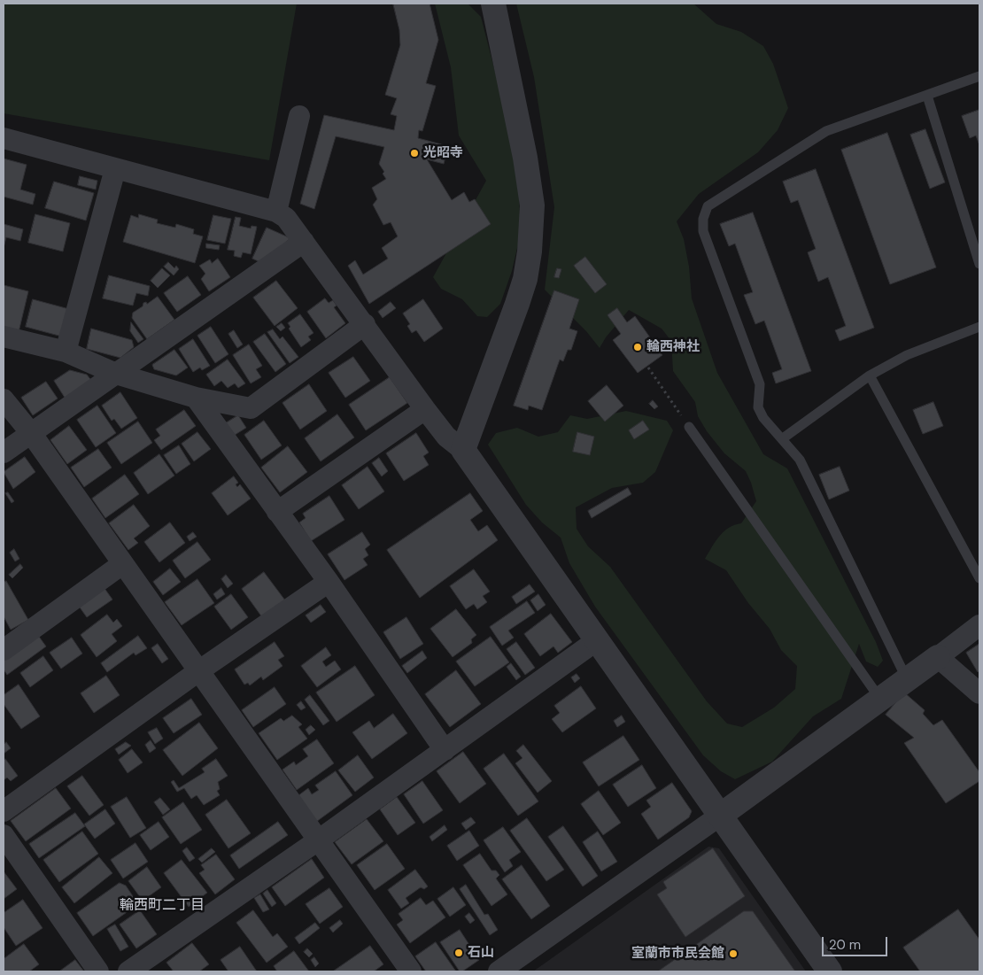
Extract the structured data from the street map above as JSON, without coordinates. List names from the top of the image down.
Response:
{
  "districts": ["輪西町二丁目"],
  "places": [
    "光昭寺",
    "輪西神社",
    "石山",
    "室蘭市市民会館"
  ],
  "scale_bar": "20 m"
}
